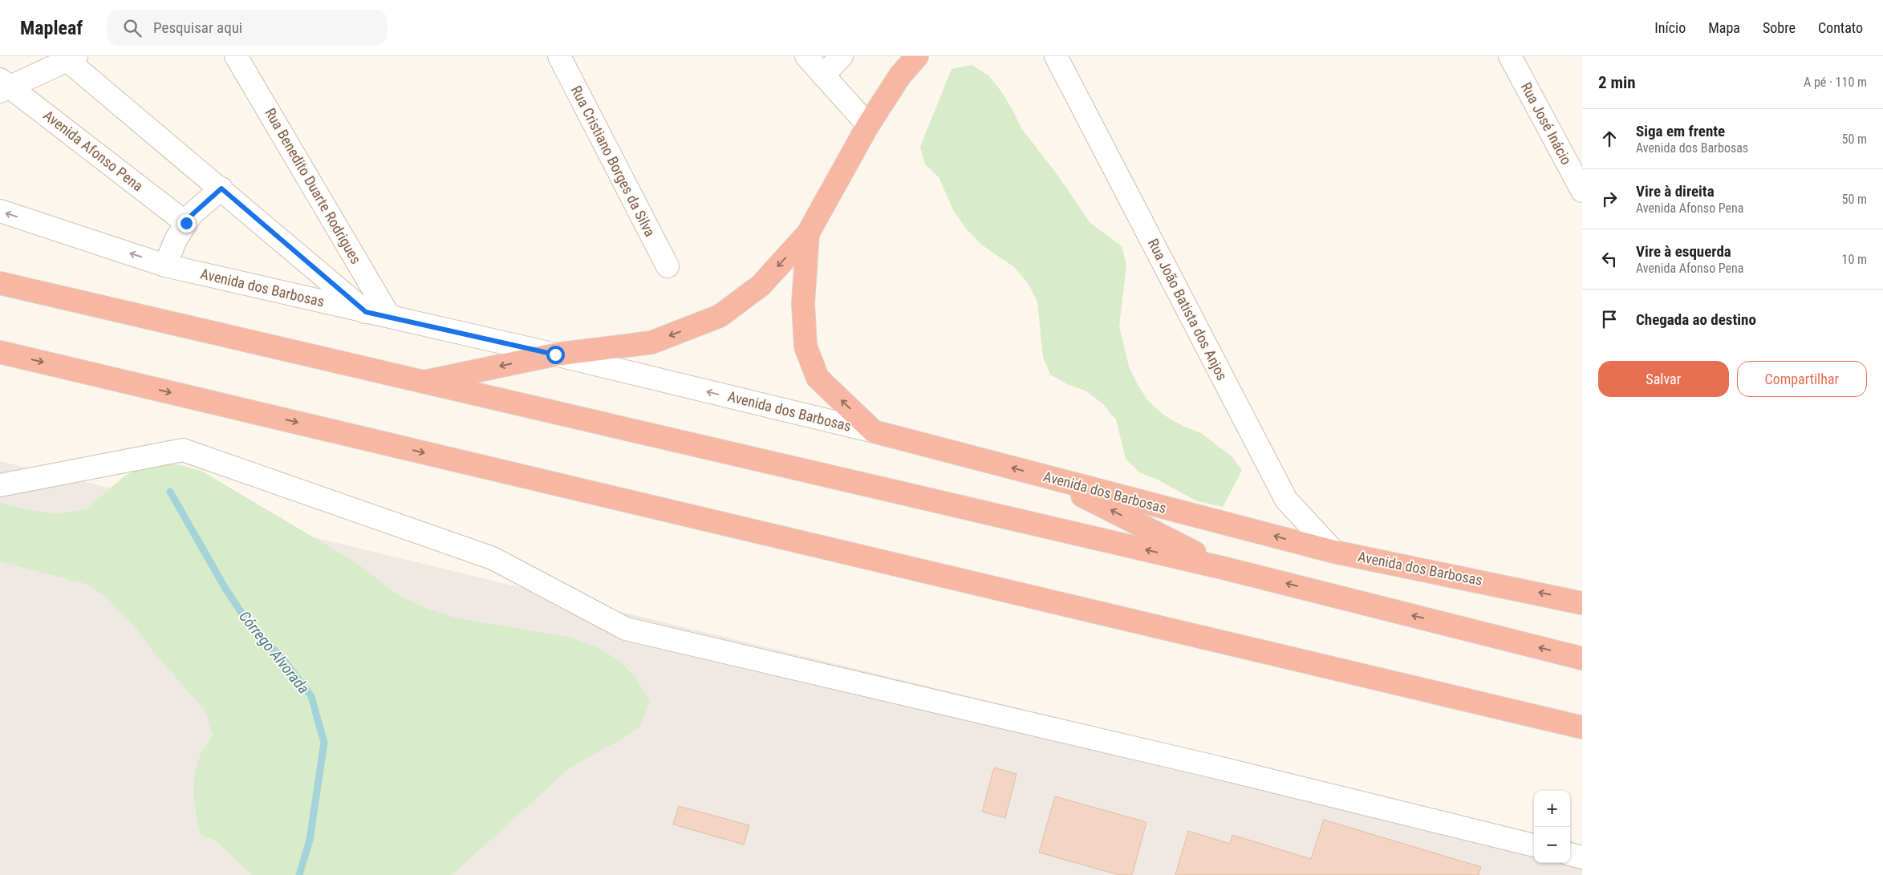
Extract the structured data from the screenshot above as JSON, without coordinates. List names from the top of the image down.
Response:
{
  "streets": {
    "highway": ["Avenida dos Barbosas"],
    "street": [
      "Rua José Inácio",
      "Avenida Afonso Pena",
      "Rua Cristiano Borges da Silva",
      "Rua Benedito Duarte Rodrigues",
      "Rua João Batista dos Anjos"
    ]
  },
  "crossings": [
    ["Rua Benedito Duarte Rodrigues", "Avenida dos Barbosas"],
    ["Avenida dos Barbosas", "Rua João Batista dos Anjos"]
  ],
  "one_way": ["Avenida dos Barbosas"],
  "water": ["Córrego Alvorada"],
  "page": {
    "header": "Mapleaf",
    "search": "Pesquisar aqui",
    "nav": [
      "Início",
      "Mapa",
      "Sobre",
      "Contato"
    ],
    "heading": ["2 min", "A pé · 110 m"],
    "list": [
      ["Siga em frente", "Avenida dos Barbosas", "50 m"],
      ["Vire à direita", "Avenida Afonso Pena", "50 m"],
      ["Vire à esquerda", "Avenida Afonso Pena", "10 m"],
      "Chegada ao destino"
    ],
    "buttons": ["Salvar", "Compartilhar"],
    "map_buttons": ["+", "−"]
  }
}
